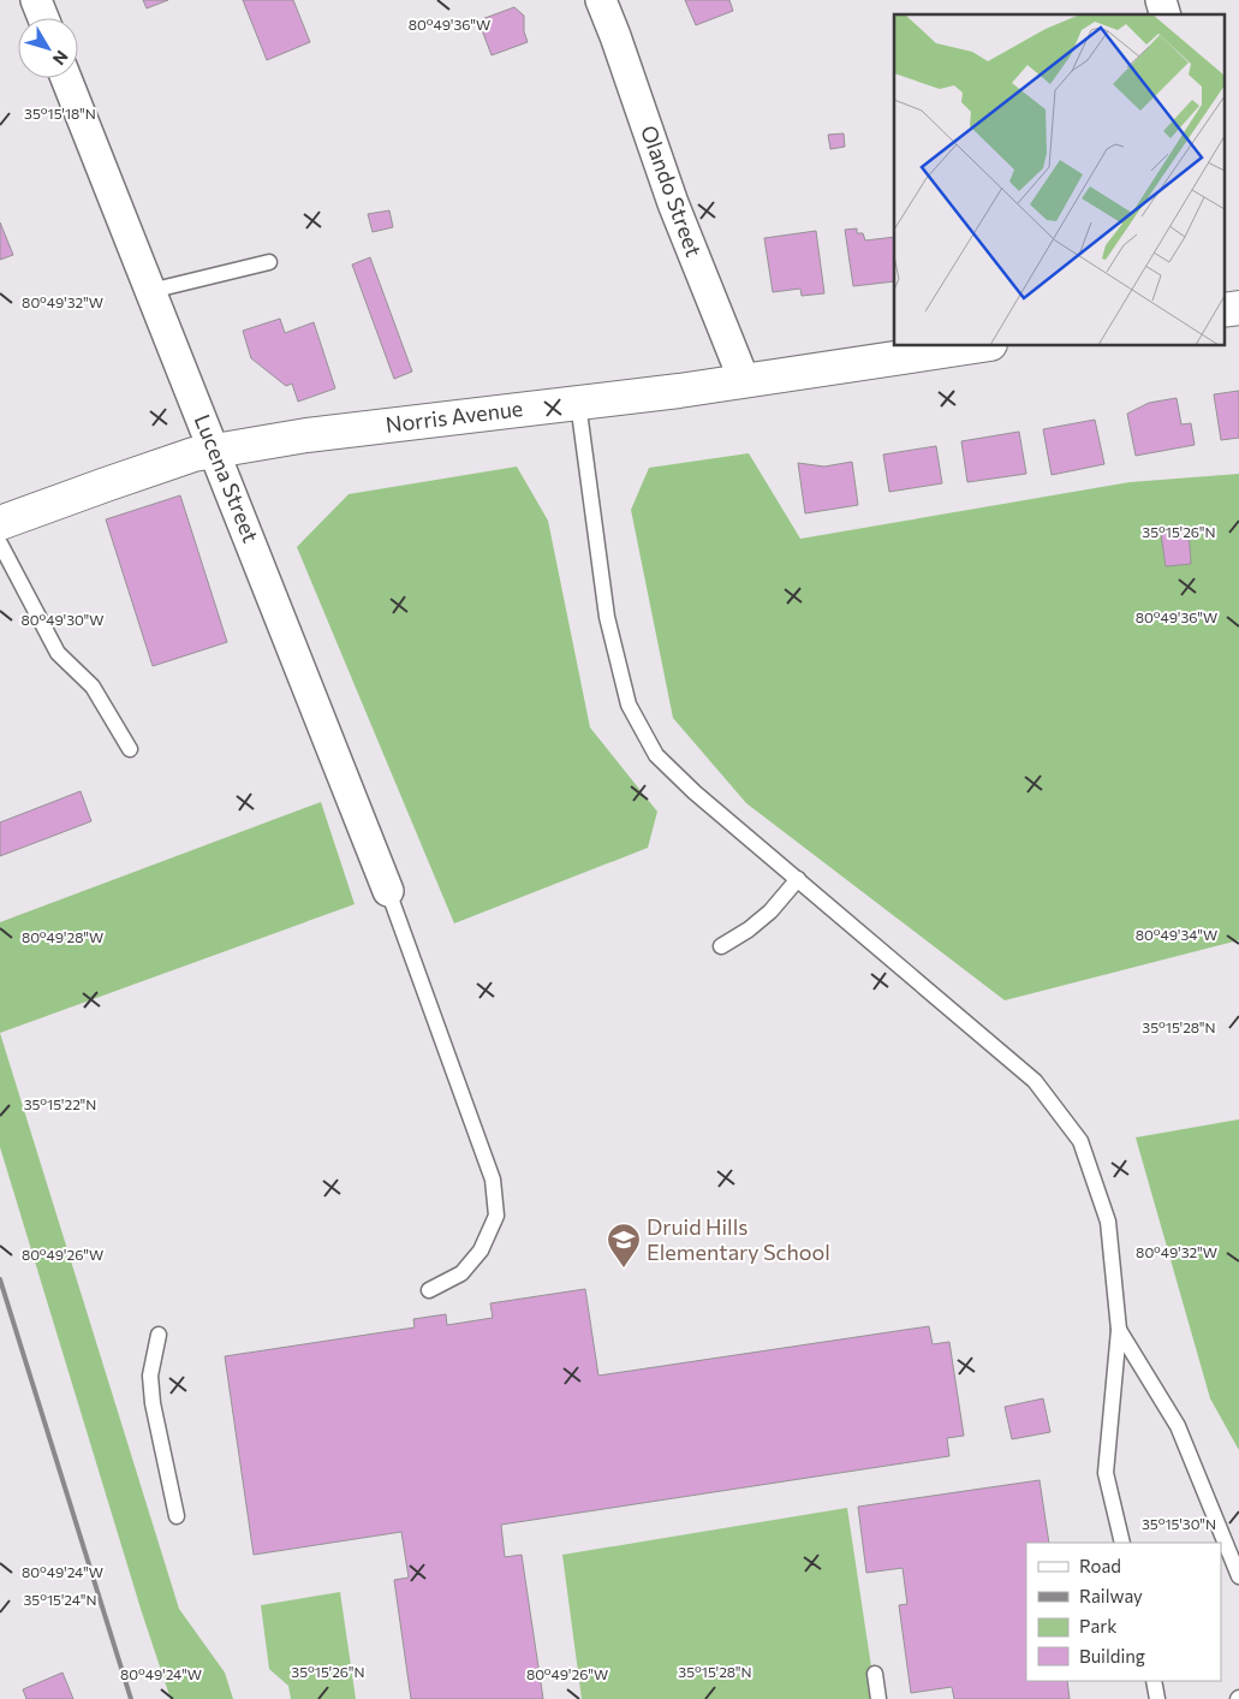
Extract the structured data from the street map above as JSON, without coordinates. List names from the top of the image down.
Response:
{
  "streets": {
    "street": ["Olando Street", "Norris Avenue", "Lucena Street"]
  },
  "crossings": [
    ["Olando Street", "Norris Avenue"],
    ["Norris Avenue", "Lucena Street"]
  ],
  "places": {
    "school or university": ["Druid Hills Elementary School"]
  },
  "legend": [
    "Road",
    "Railway",
    "Park",
    "Building"
  ],
  "north": "bottom right",
  "coordinates": [
    "80°49'36\"W",
    "35°15'18\"N",
    "80°49'32\"W",
    "35°15'26\"N",
    "80°49'30\"W",
    "80°49'34\"W",
    "80°49'28\"W",
    "35°15'28\"N",
    "35°15'22\"N",
    "80°49'26\"W",
    "35°15'30\"N",
    "80°49'24\"W",
    "35°15'24\"N"
  ]
}
